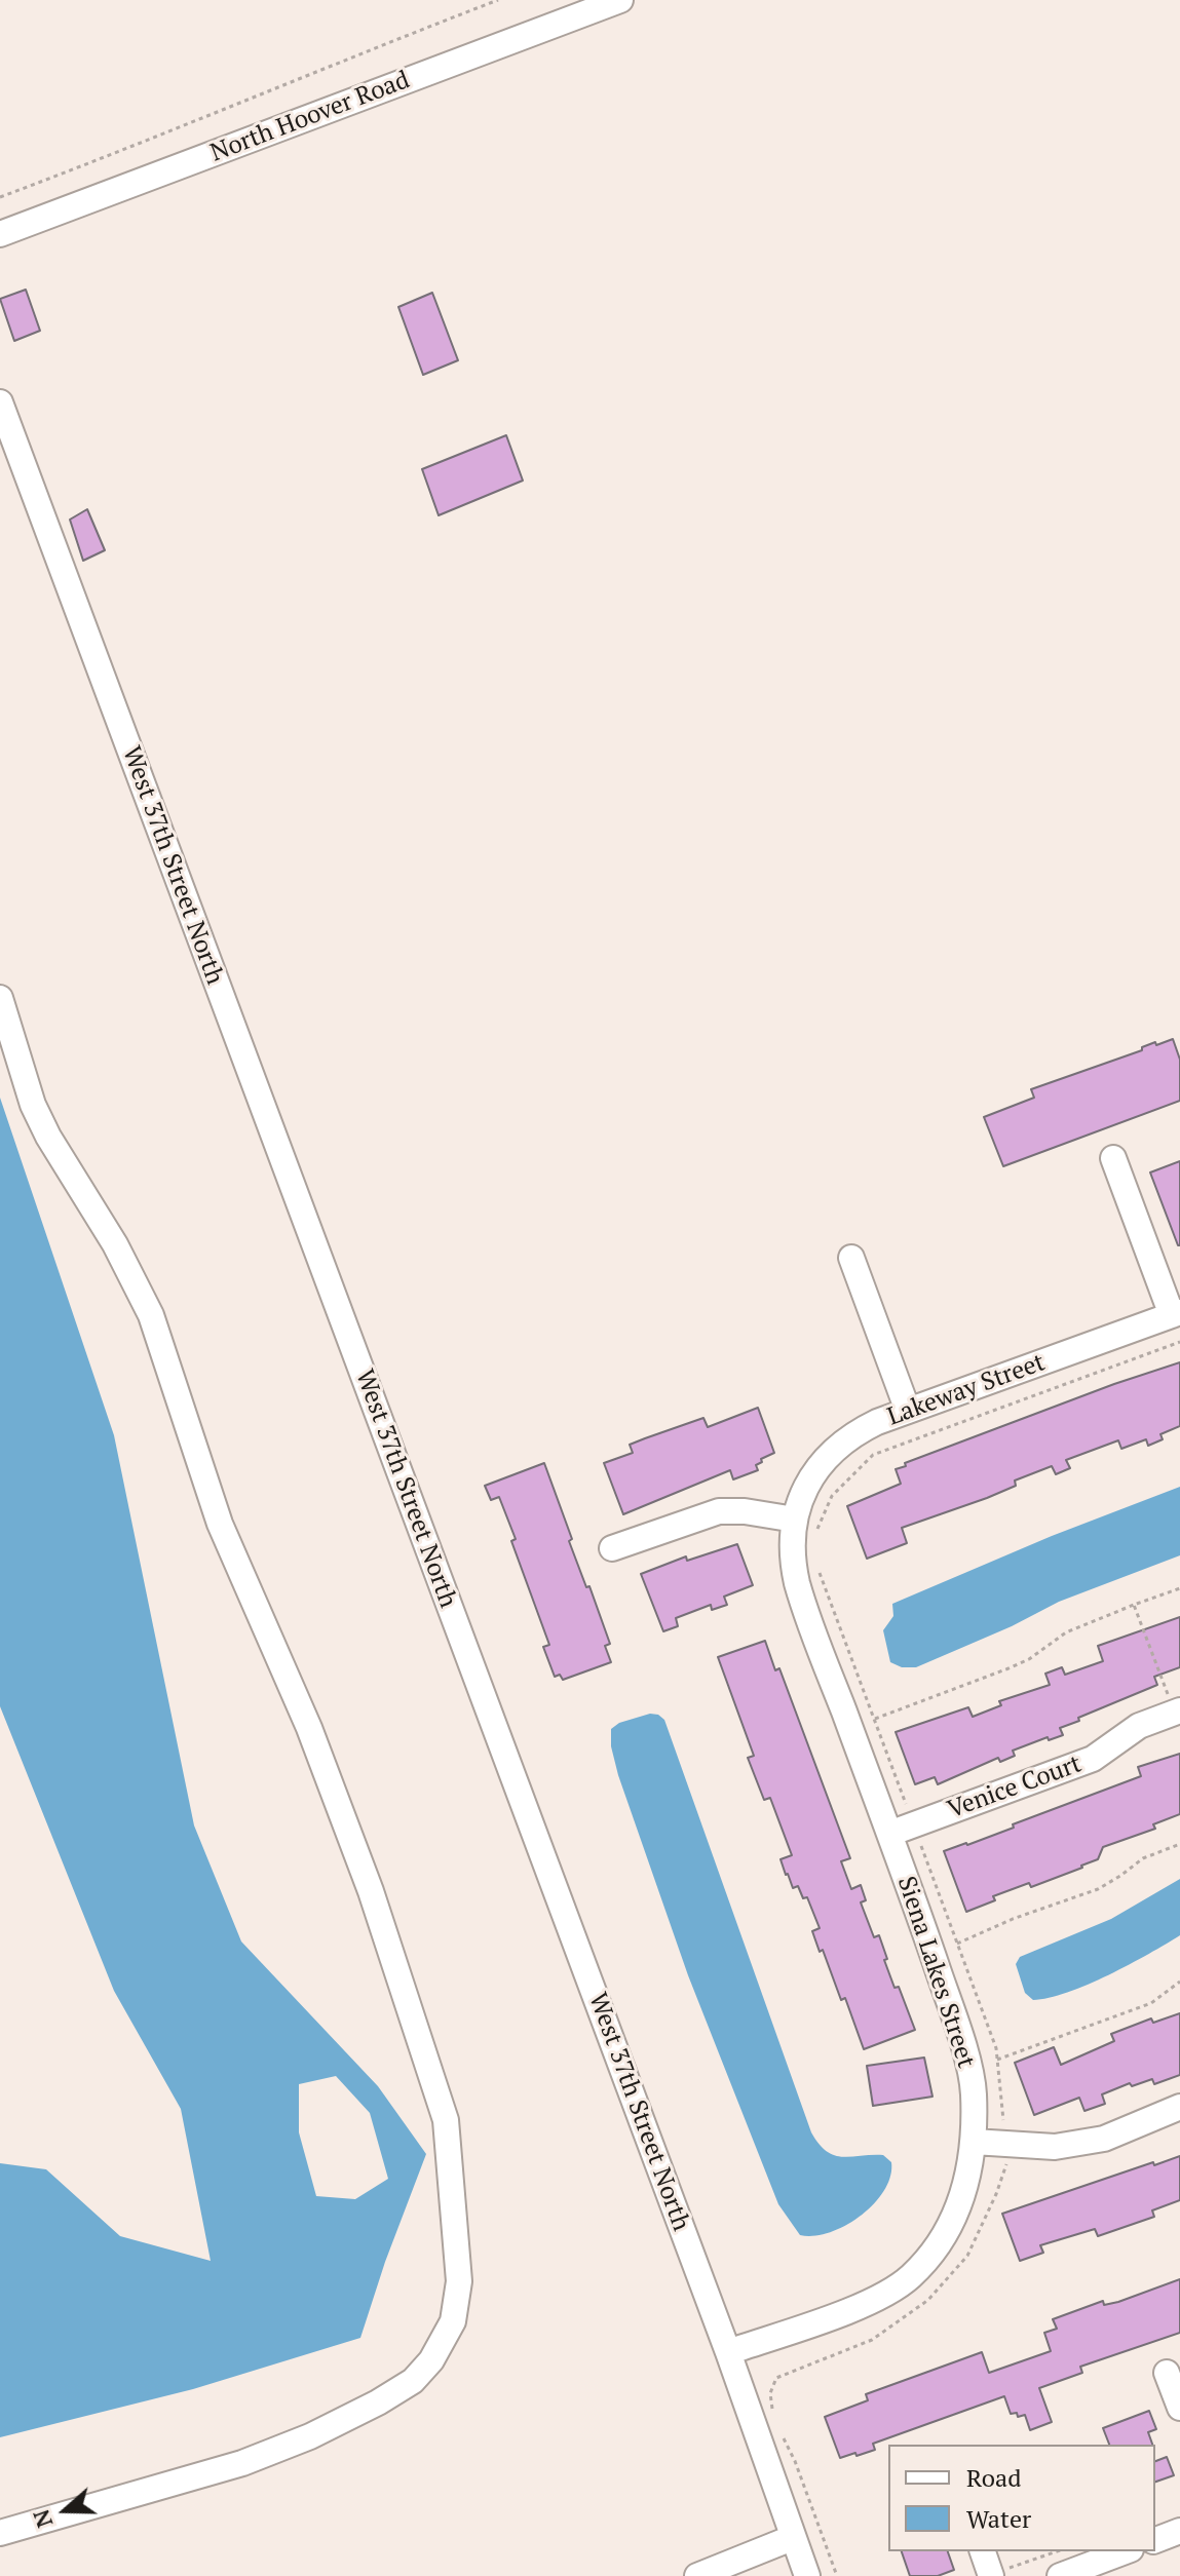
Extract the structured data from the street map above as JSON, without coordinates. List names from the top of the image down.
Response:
{
  "streets": {
    "street": [
      "North Hoover Road",
      "West 37th Street North",
      "Lakeway Street",
      "Venice Court",
      "Siena Lakes Street"
    ]
  },
  "crossings": [
    ["West 37th Street North", "Siena Lakes Street"],
    ["Lakeway Street", "Siena Lakes Street"],
    ["Venice Court", "Siena Lakes Street"]
  ],
  "legend": ["Road", "Water"],
  "north": "left"
}
